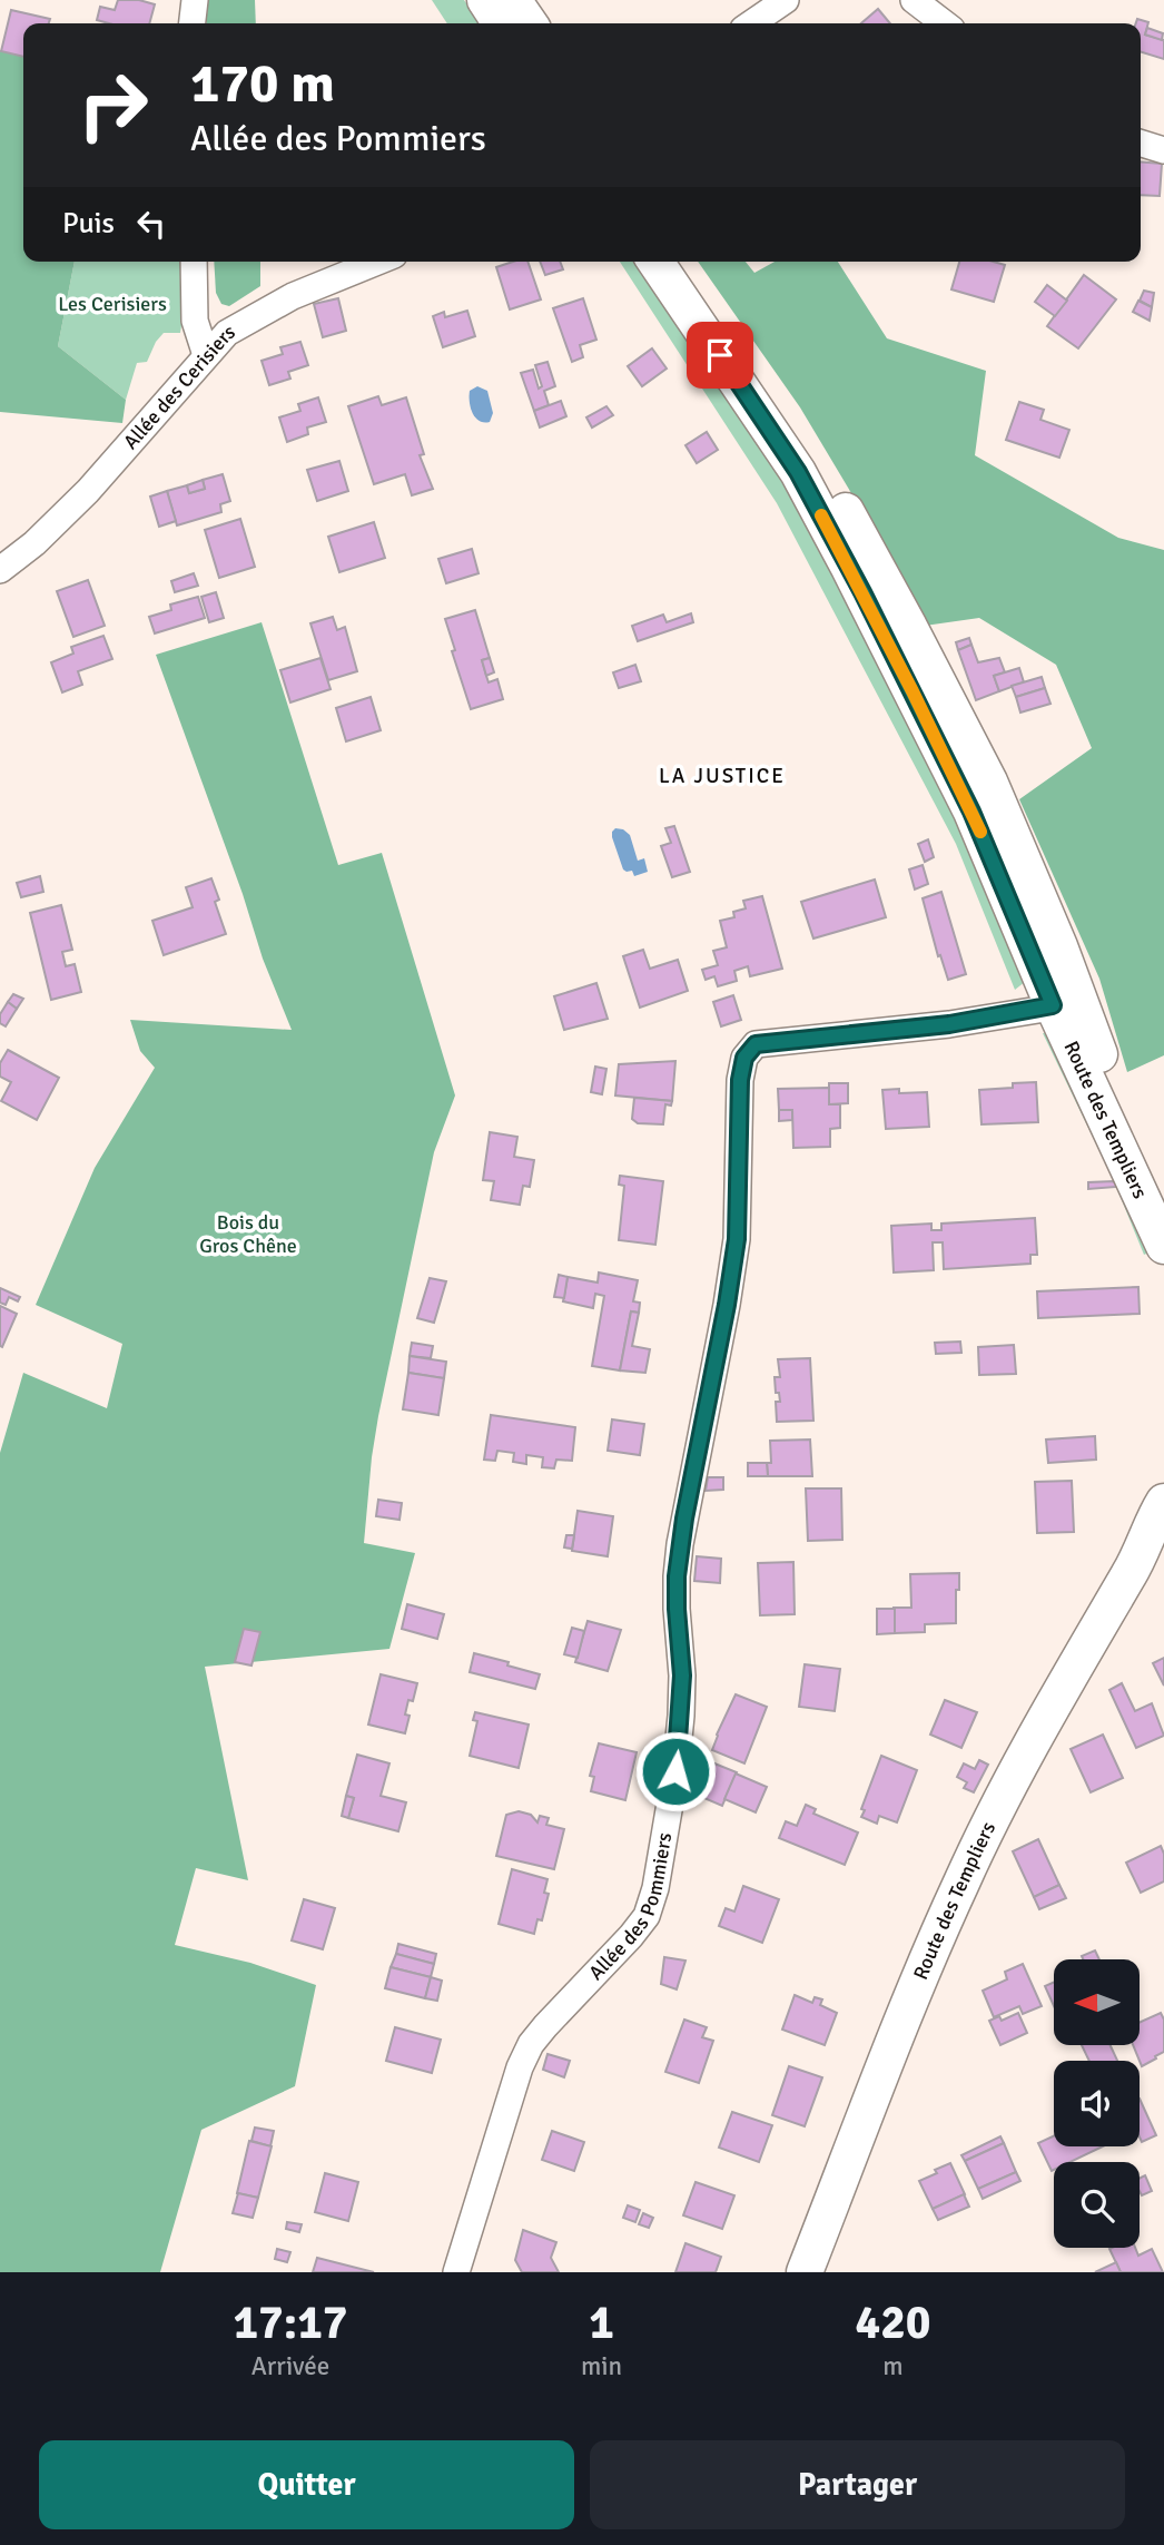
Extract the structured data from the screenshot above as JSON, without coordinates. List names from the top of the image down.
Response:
{
  "streets": {
    "main road": ["Route des Templiers"],
    "street": ["Allée des Cerisiers", "Allée des Pommiers"]
  },
  "crossings": [
    ["Route des Templiers", "Allée des Pommiers"]
  ],
  "districts": ["LA JUSTICE"],
  "parks": ["Les Cerisiers", "Bois du Gros Chêne"],
  "north": "left",
  "page": {
    "turn": ["170 m", "Allée des Pommiers"],
    "then": "Puis",
    "eta": [
      "17:17",
      "Arrivée",
      "1",
      "min",
      "420",
      "m"
    ],
    "buttons": ["Quitter", "Partager"]
  }
}
